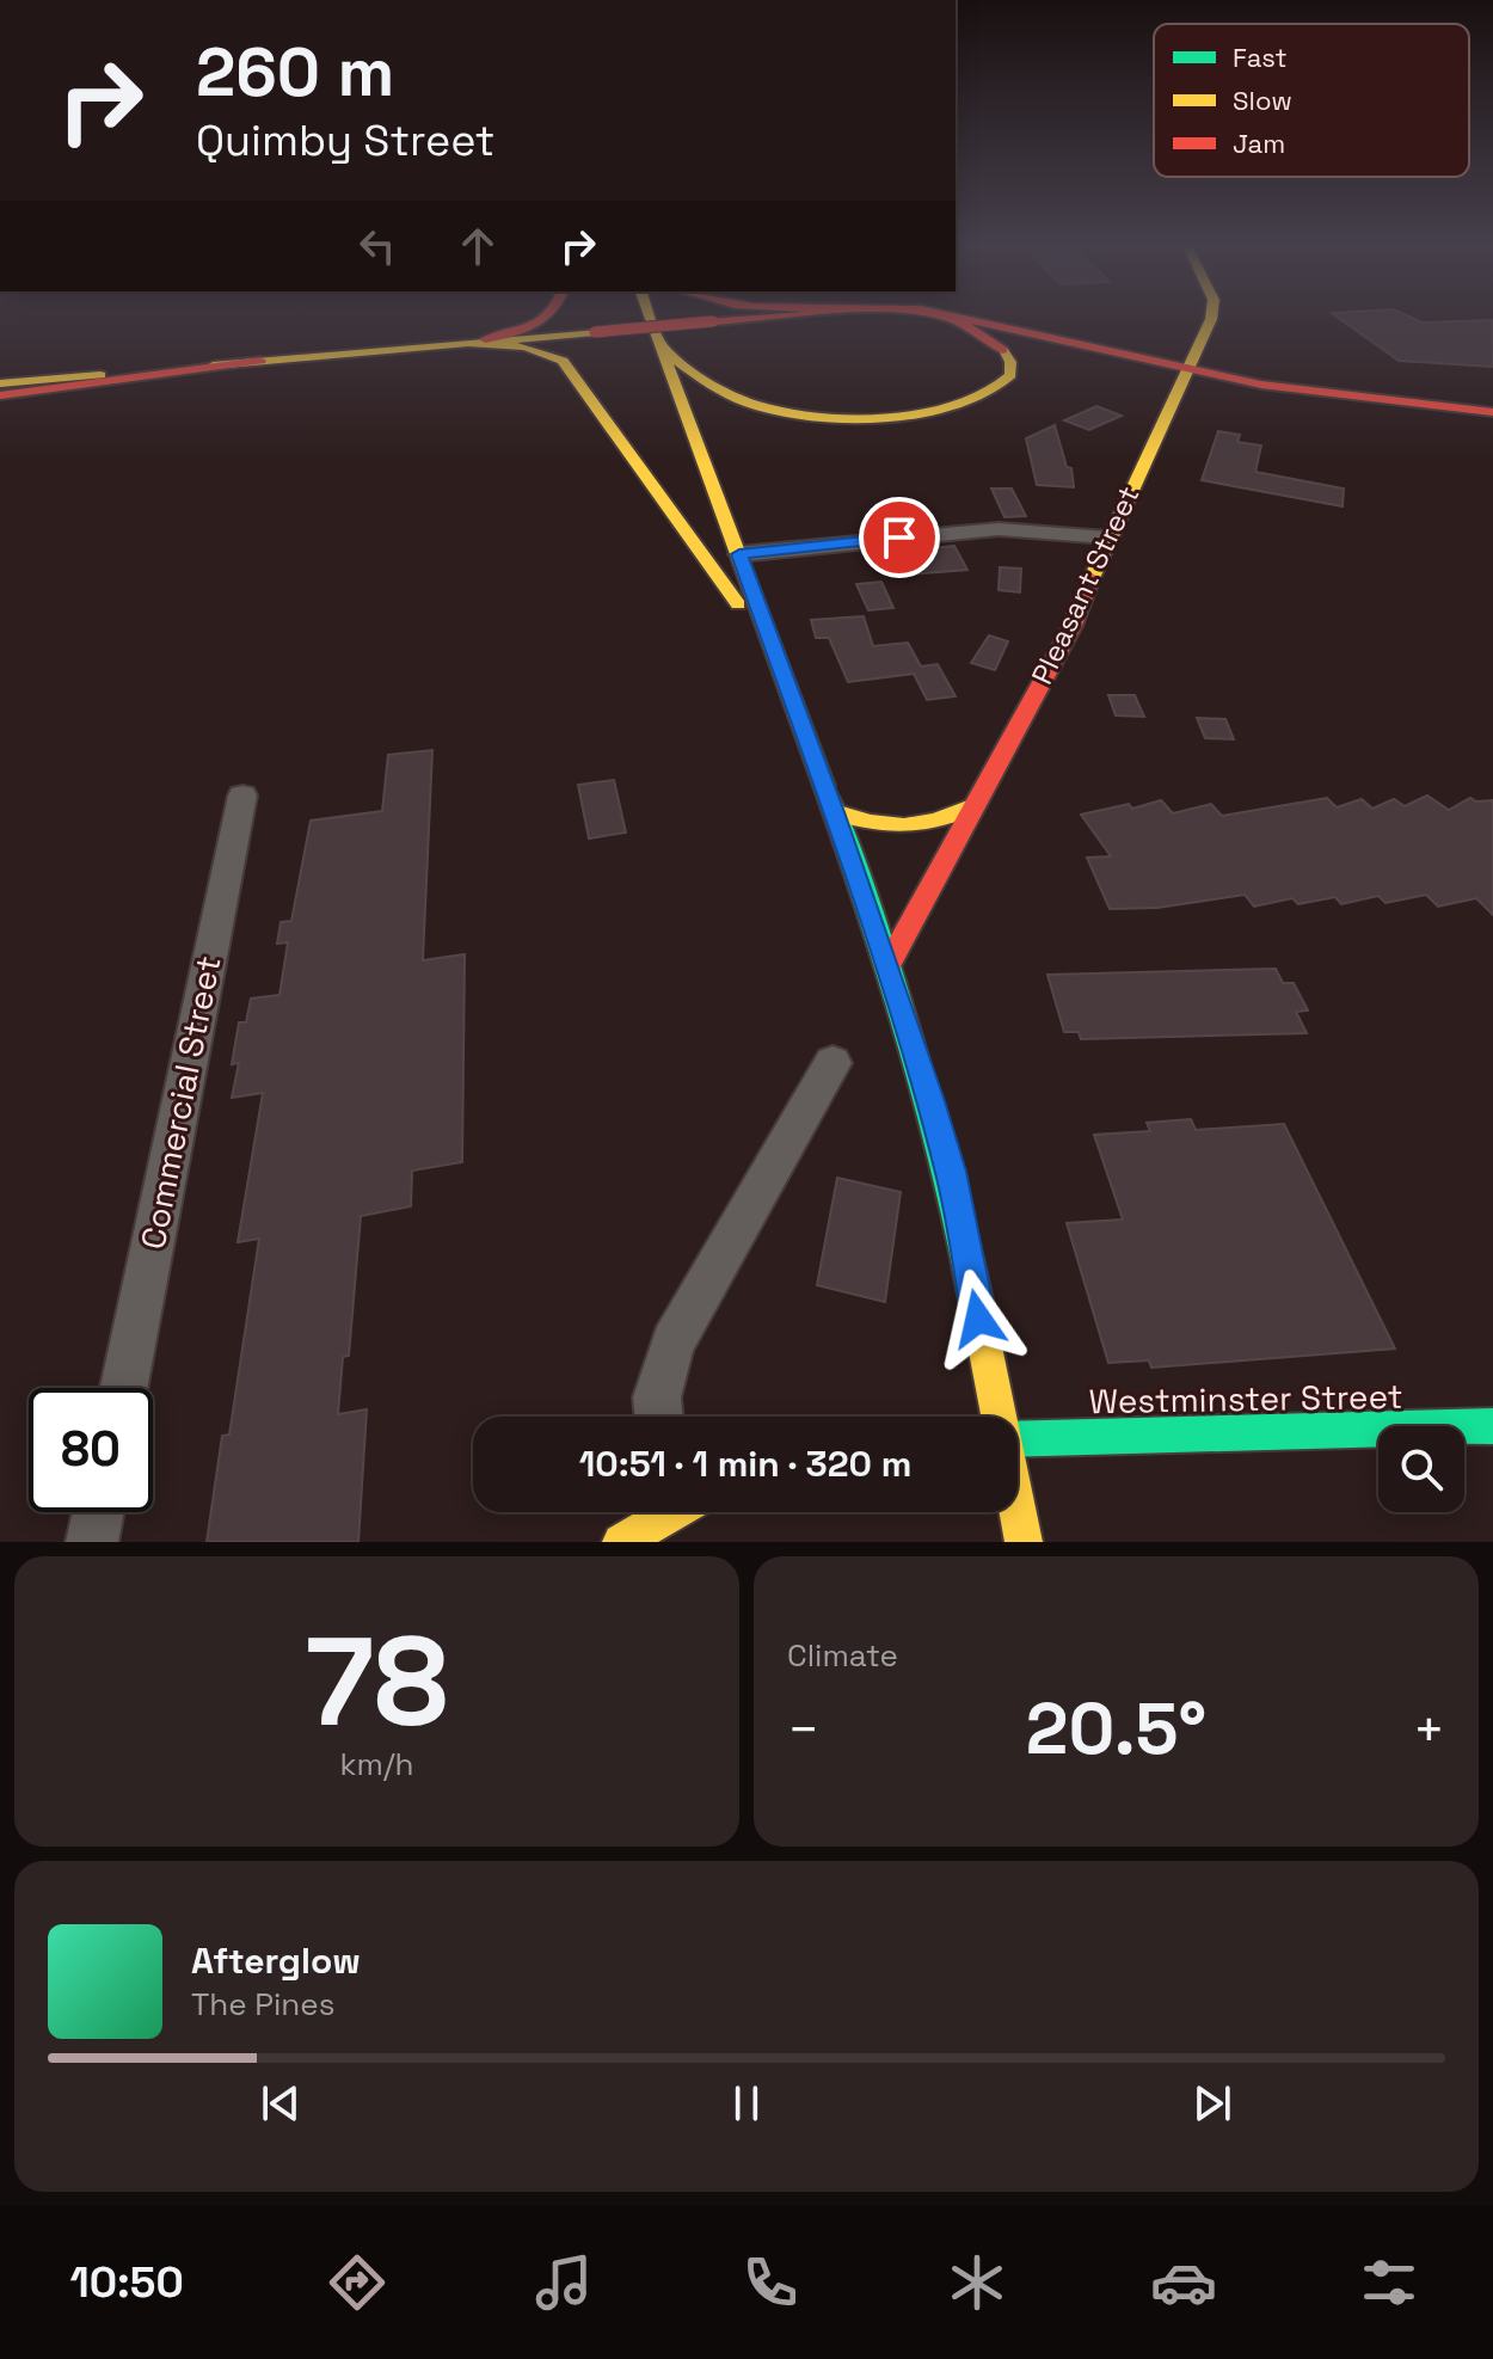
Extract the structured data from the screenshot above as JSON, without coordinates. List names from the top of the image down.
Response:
{
  "streets": {
    "main road": ["Pleasant Street", "Westminster Street"],
    "street": ["Commercial Street"]
  },
  "legend": ["Fast", "Slow", "Jam"],
  "page": {
    "turn": ["260 m", "Quimby Street"],
    "limit": "80",
    "trip": "10:51 · 1 min · 320 m",
    "tile": [
      ["78", "km/h"],
      "Climate"
    ],
    "heat": ["−", "20.5°", "+"],
    "song": ["Afterglow", "The Pines"],
    "tabs": "10:50"
  }
}
